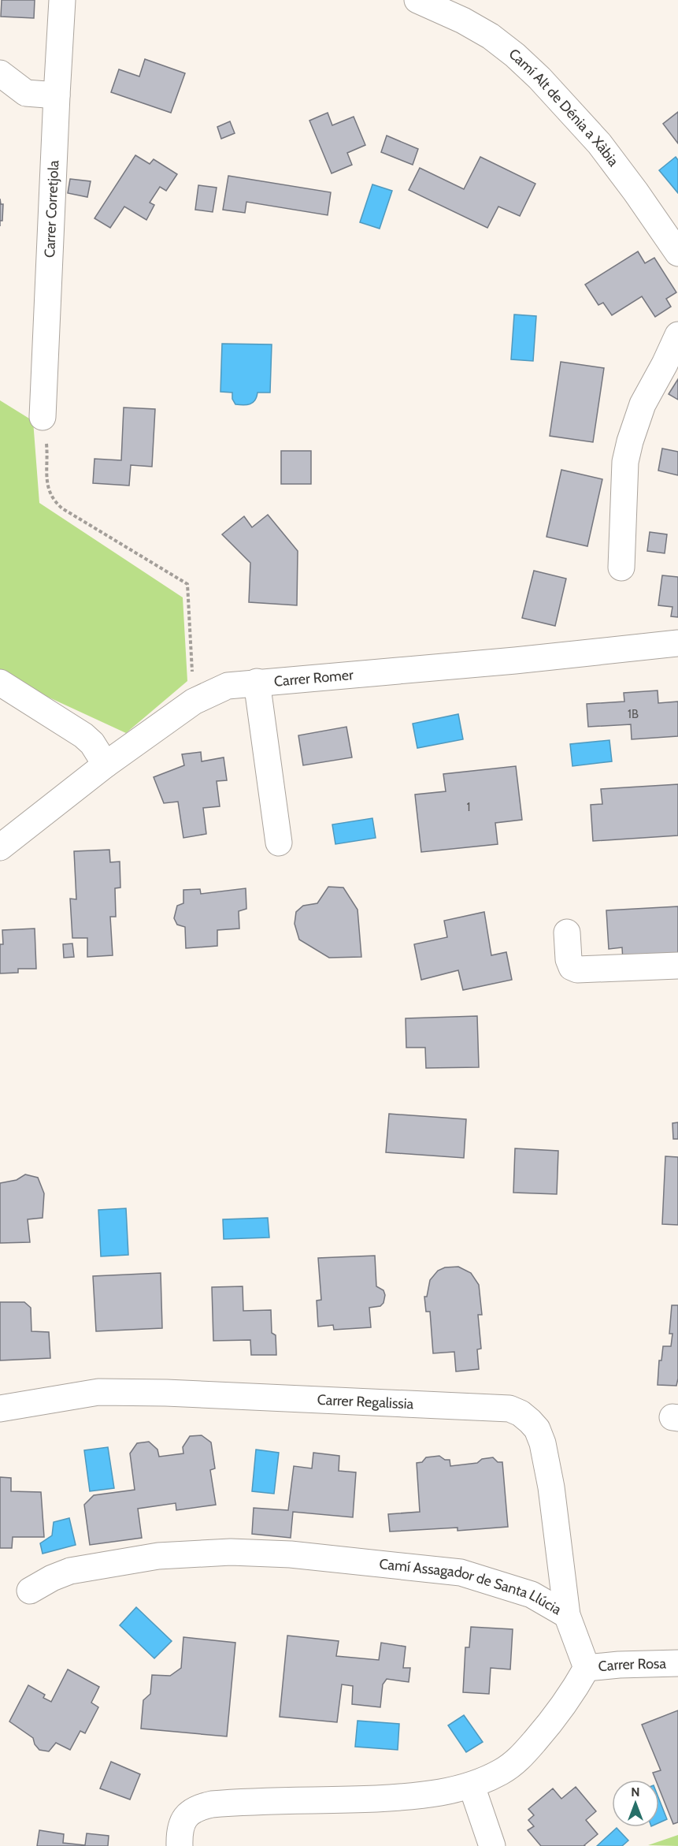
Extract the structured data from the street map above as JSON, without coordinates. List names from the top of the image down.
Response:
{
  "streets": {
    "street": [
      "Camí Alt de Dénia a Xàbia",
      "Carrer Corretjola",
      "Carrer Romer",
      "Carrer Regalissia",
      "Camí Assagador de Santa Llúcia",
      "Carrer Rosa"
    ]
  },
  "crossings": [
    ["Carrer Regalissia", "Camí Assagador de Santa Llúcia"],
    ["Camí Assagador de Santa Llúcia", "Carrer Rosa"]
  ],
  "house_numbers": ["1B", "1"],
  "north": "top"
}
